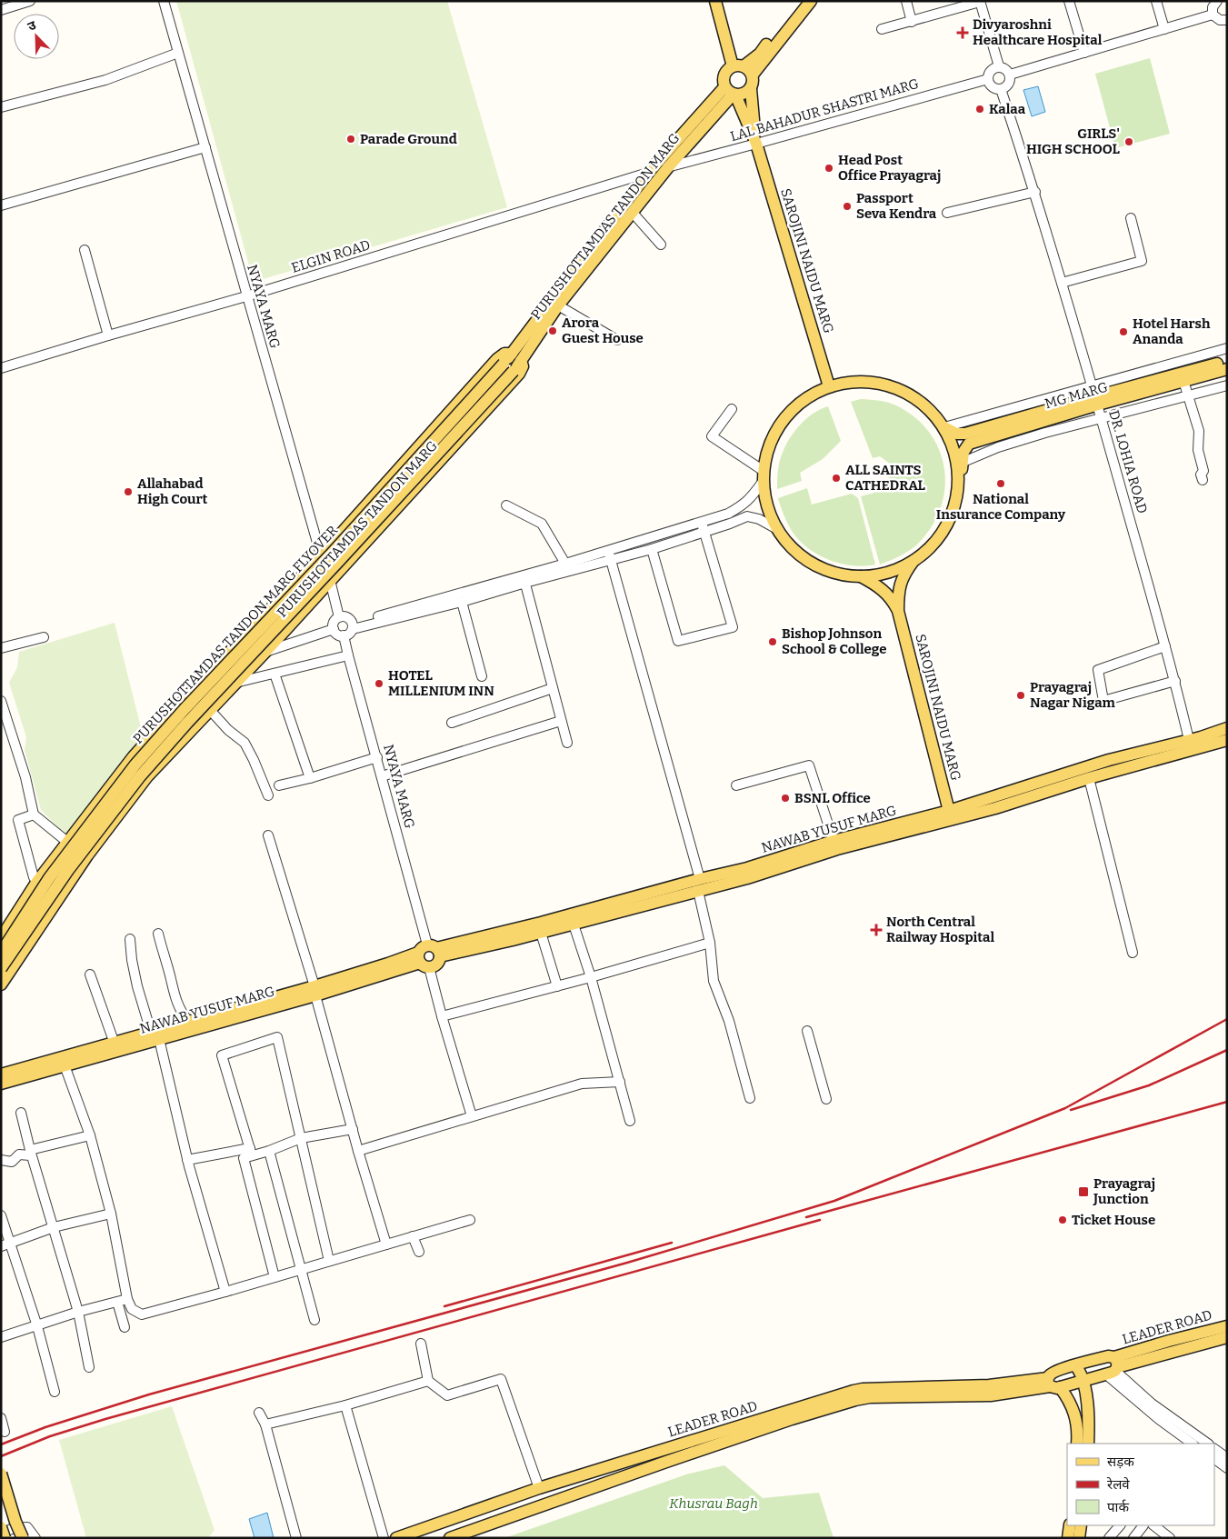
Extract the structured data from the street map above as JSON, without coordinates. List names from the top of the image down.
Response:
{
  "streets": {
    "main road": [
      "PURUSHOTTAMDAS TANDON MARG",
      "SAROJINI NAIDU MARG",
      "MG MARG",
      "PURUSHOTTAMDAS TANDON MARG FLYOVER",
      "NAWAB YUSUF MARG",
      "LEADER ROAD"
    ],
    "street": [
      "LAL BAHADUR SHASTRI MARG",
      "ELGIN ROAD",
      "NYAYA MARG",
      "DR. LOHIA ROAD"
    ]
  },
  "crossings": [
    ["LAL BAHADUR SHASTRI MARG", "PURUSHOTTAMDAS TANDON MARG"],
    ["LAL BAHADUR SHASTRI MARG", "ELGIN ROAD"],
    ["LAL BAHADUR SHASTRI MARG", "SAROJINI NAIDU MARG"],
    ["LAL BAHADUR SHASTRI MARG", "DR. LOHIA ROAD"],
    ["PURUSHOTTAMDAS TANDON MARG", "ELGIN ROAD"],
    ["PURUSHOTTAMDAS TANDON MARG", "SAROJINI NAIDU MARG"],
    ["PURUSHOTTAMDAS TANDON MARG", "NYAYA MARG"],
    ["PURUSHOTTAMDAS TANDON MARG", "PURUSHOTTAMDAS TANDON MARG FLYOVER"],
    ["ELGIN ROAD", "NYAYA MARG"],
    ["SAROJINI NAIDU MARG", "NAWAB YUSUF MARG"],
    ["NYAYA MARG", "NAWAB YUSUF MARG"],
    ["MG MARG", "DR. LOHIA ROAD"],
    ["DR. LOHIA ROAD", "NAWAB YUSUF MARG"]
  ],
  "parks": ["Khusrau Bagh"],
  "places": {
    "health": ["Divyaroshni Healthcare Hospital", "North Central Railway Hospital"],
    "other": [
      "Kalaa",
      "Parade Ground",
      "GIRLS' HIGH SCHOOL",
      "Head Post Office Prayagraj",
      "Passport Seva Kendra",
      "Arora Guest House",
      "Hotel Harsh Ananda",
      "ALL SAINTS CATHEDRAL",
      "National Insurance Company",
      "Allahabad High Court",
      "Bishop Johnson School & College",
      "HOTEL MILLENIUM INN",
      "Prayagraj Nagar Nigam",
      "BSNL Office",
      "Ticket House"
    ],
    "transit": ["Prayagraj Junction"]
  },
  "legend": ["सड़क", "रेलवे", "पार्क"],
  "north": "top left"
}
